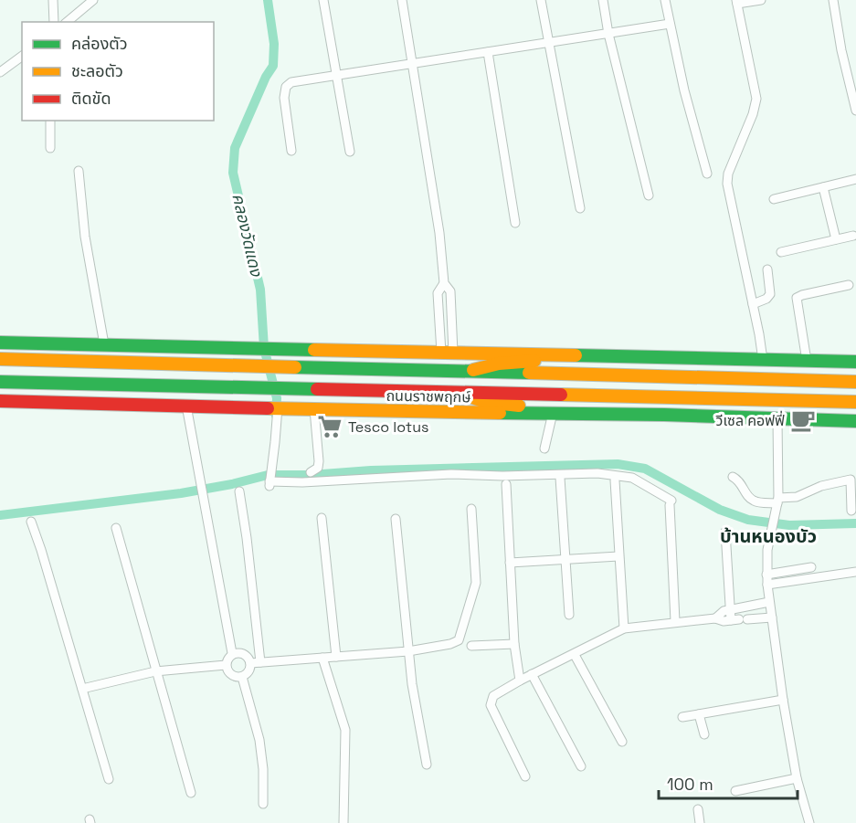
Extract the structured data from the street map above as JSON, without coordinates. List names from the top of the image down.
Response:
{
  "streets": {
    "main road": ["ถนนราชพฤกษ์"]
  },
  "districts": ["บ้านหนองบัว"],
  "water": ["คลองวัดแดง"],
  "places": {
    "cafe": ["วีเซล คอฟฟี่"],
    "supermarket": ["Tesco lotus"]
  },
  "legend": ["คล่องตัว", "ชะลอตัว", "ติดขัด"],
  "scale_bar": "100 m"
}
